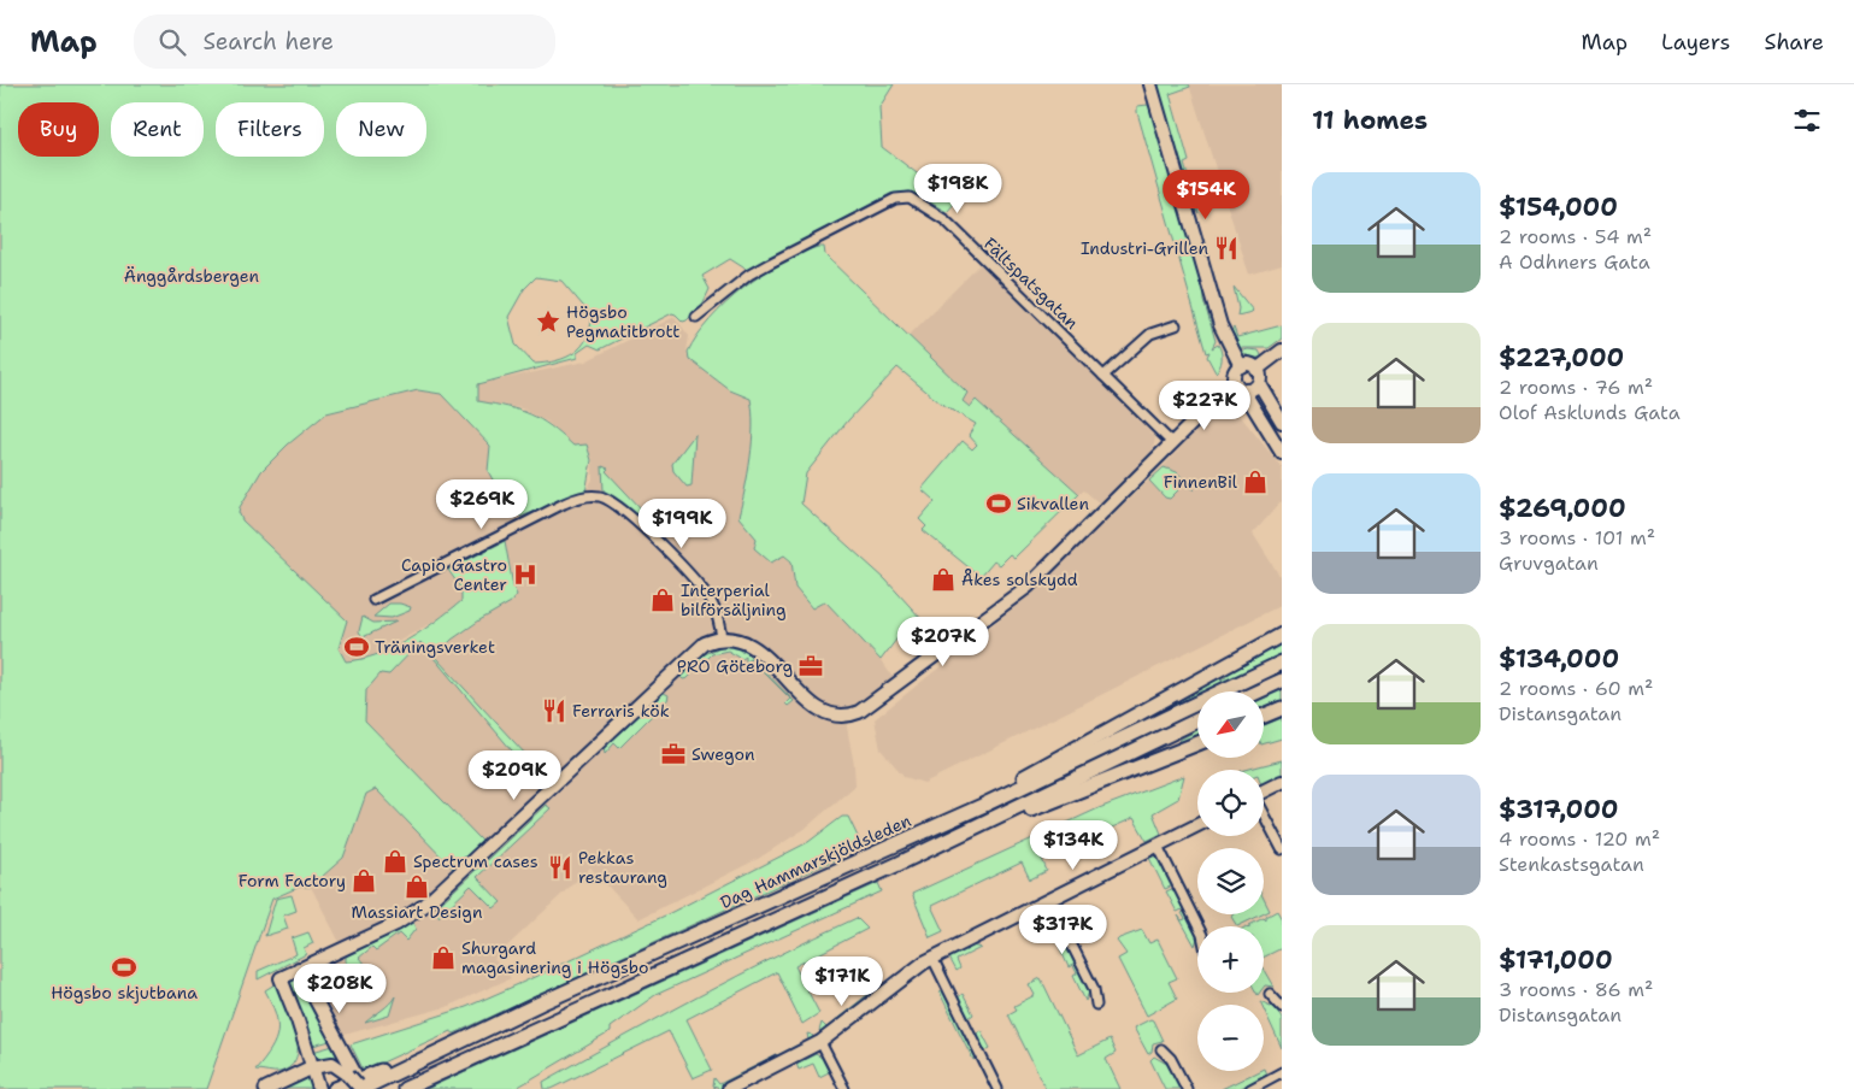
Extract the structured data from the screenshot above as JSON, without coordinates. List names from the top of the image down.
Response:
{
  "streets": {
    "main road": ["Dag Hammarskjöldsleden"],
    "street": ["Fältspatsgatan"]
  },
  "parks": ["Änggårdsbergen"],
  "places": {
    "restaurant": ["Industri-Grillen", "Ferraris kök", "Pekkas restaurang"],
    "place": ["Högsbo Pegmatitbrott"],
    "shop": [
      "FinnenBil",
      "Åkes solskydd",
      "Interperial bilförsäljning",
      "Spectrum cases",
      "Form Factory",
      "Massiart Design",
      "Shurgard magasinering i Högsbo"
    ],
    "sports": ["Sikvallen", "Träningsverket", "Högsbo skjutbana"],
    "hospital": ["Capio Gastro Center"],
    "office": ["PRO Göteborg", "Swegon"]
  },
  "north": "bottom left",
  "page": {
    "header": "Map",
    "search": "Search here",
    "nav": ["Map", "Layers", "Share"],
    "heading": "11 homes",
    "chip": [
      "Buy",
      "Rent",
      "Filters",
      "New"
    ],
    "list": [
      {
        "name": "$154,000",
        "note": "2 rooms · 54 m² · A Odhners Gata"
      },
      {
        "name": "$227,000",
        "note": "2 rooms · 76 m² · Olof Asklunds Gata"
      },
      {
        "name": "$269,000",
        "note": "3 rooms · 101 m² · Gruvgatan"
      },
      {
        "name": "$134,000",
        "note": "2 rooms · 60 m² · Distansgatan"
      },
      {
        "name": "$317,000",
        "note": "4 rooms · 120 m² · Stenkastsgatan"
      },
      {
        "name": "$171,000",
        "note": "3 rooms · 86 m² · Distansgatan"
      }
    ],
    "price": [
      "$198K",
      "$154K",
      "$227K",
      "$269K",
      "$199K",
      "$207K",
      "$209K",
      "$134K",
      "$317K",
      "$171K",
      "$208K"
    ],
    "map_buttons": ["+", "−"]
  }
}
